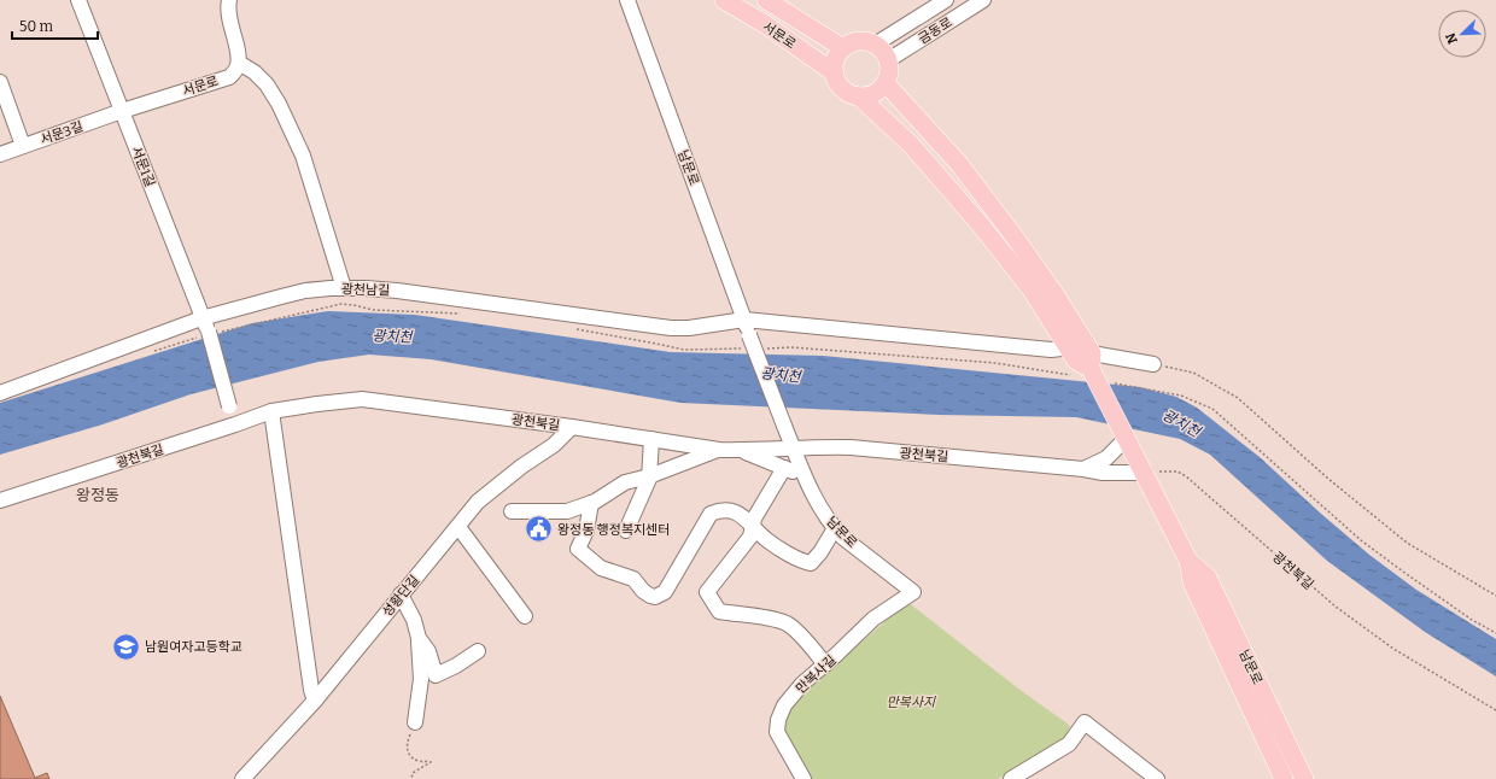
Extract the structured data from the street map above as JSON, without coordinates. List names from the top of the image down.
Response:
{
  "streets": {
    "main road": ["서문로", "남문로"],
    "street": [
      "금동로",
      "서문3길",
      "서문1길",
      "광천남길",
      "광천북길",
      "성황단길",
      "만복사길"
    ]
  },
  "crossings": [
    ["금동로", "서문로"],
    ["금동로", "남문로"],
    ["서문로", "서문3길"],
    ["서문로", "서문1길"],
    ["서문로", "남문로"],
    ["서문3길", "서문1길"],
    ["서문1길", "광천남길"],
    ["서문1길", "광천북길"],
    ["남문로", "광천남길"],
    ["남문로", "광천북길"],
    ["남문로", "만복사길"],
    ["광천북길", "성황단길"]
  ],
  "districts": ["왕정동"],
  "water": ["광치천"],
  "parks": ["만복사지"],
  "places": {
    "public building": ["왕정동 행정복지센터"],
    "school or university": ["남원여자고등학교"]
  },
  "scale_bar": "50 m",
  "north": "bottom left"
}
